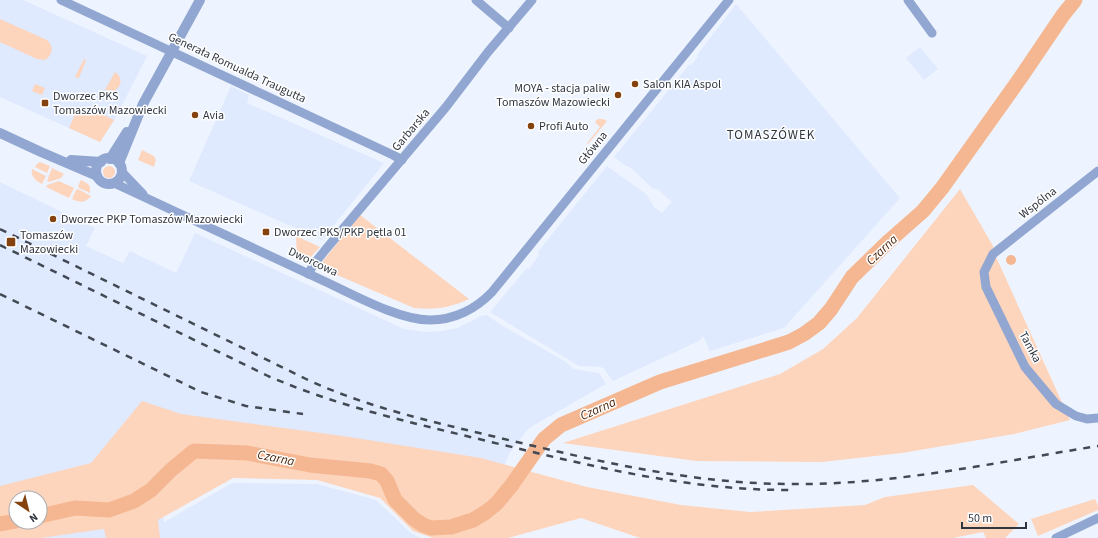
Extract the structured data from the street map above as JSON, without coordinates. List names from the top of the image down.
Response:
{
  "streets": {
    "street": [
      "Generała Romualda Traugutta",
      "Garbarska",
      "Główna",
      "Wspólna",
      "Dworcowa",
      "Tamka"
    ]
  },
  "crossings": [
    ["Generała Romualda Traugutta", "Garbarska"],
    ["Garbarska", "Dworcowa"],
    ["Główna", "Dworcowa"],
    ["Wspólna", "Tamka"]
  ],
  "districts": ["TOMASZÓWEK"],
  "water": ["Czarna"],
  "places": {
    "other": [
      "Salon KIA Aspol",
      "MOYA - stacja paliw Tomaszów Mazowiecki",
      "Avia",
      "Profi Auto",
      "Dworzec PKP Tomaszów Mazowiecki"
    ],
    "transit": ["Dworzec PKS Tomaszów Mazowiecki", "Dworzec PKS/PKP pętla 01", "Tomaszów Mazowiecki"]
  },
  "scale_bar": "50 m",
  "north": "bottom right"
}
